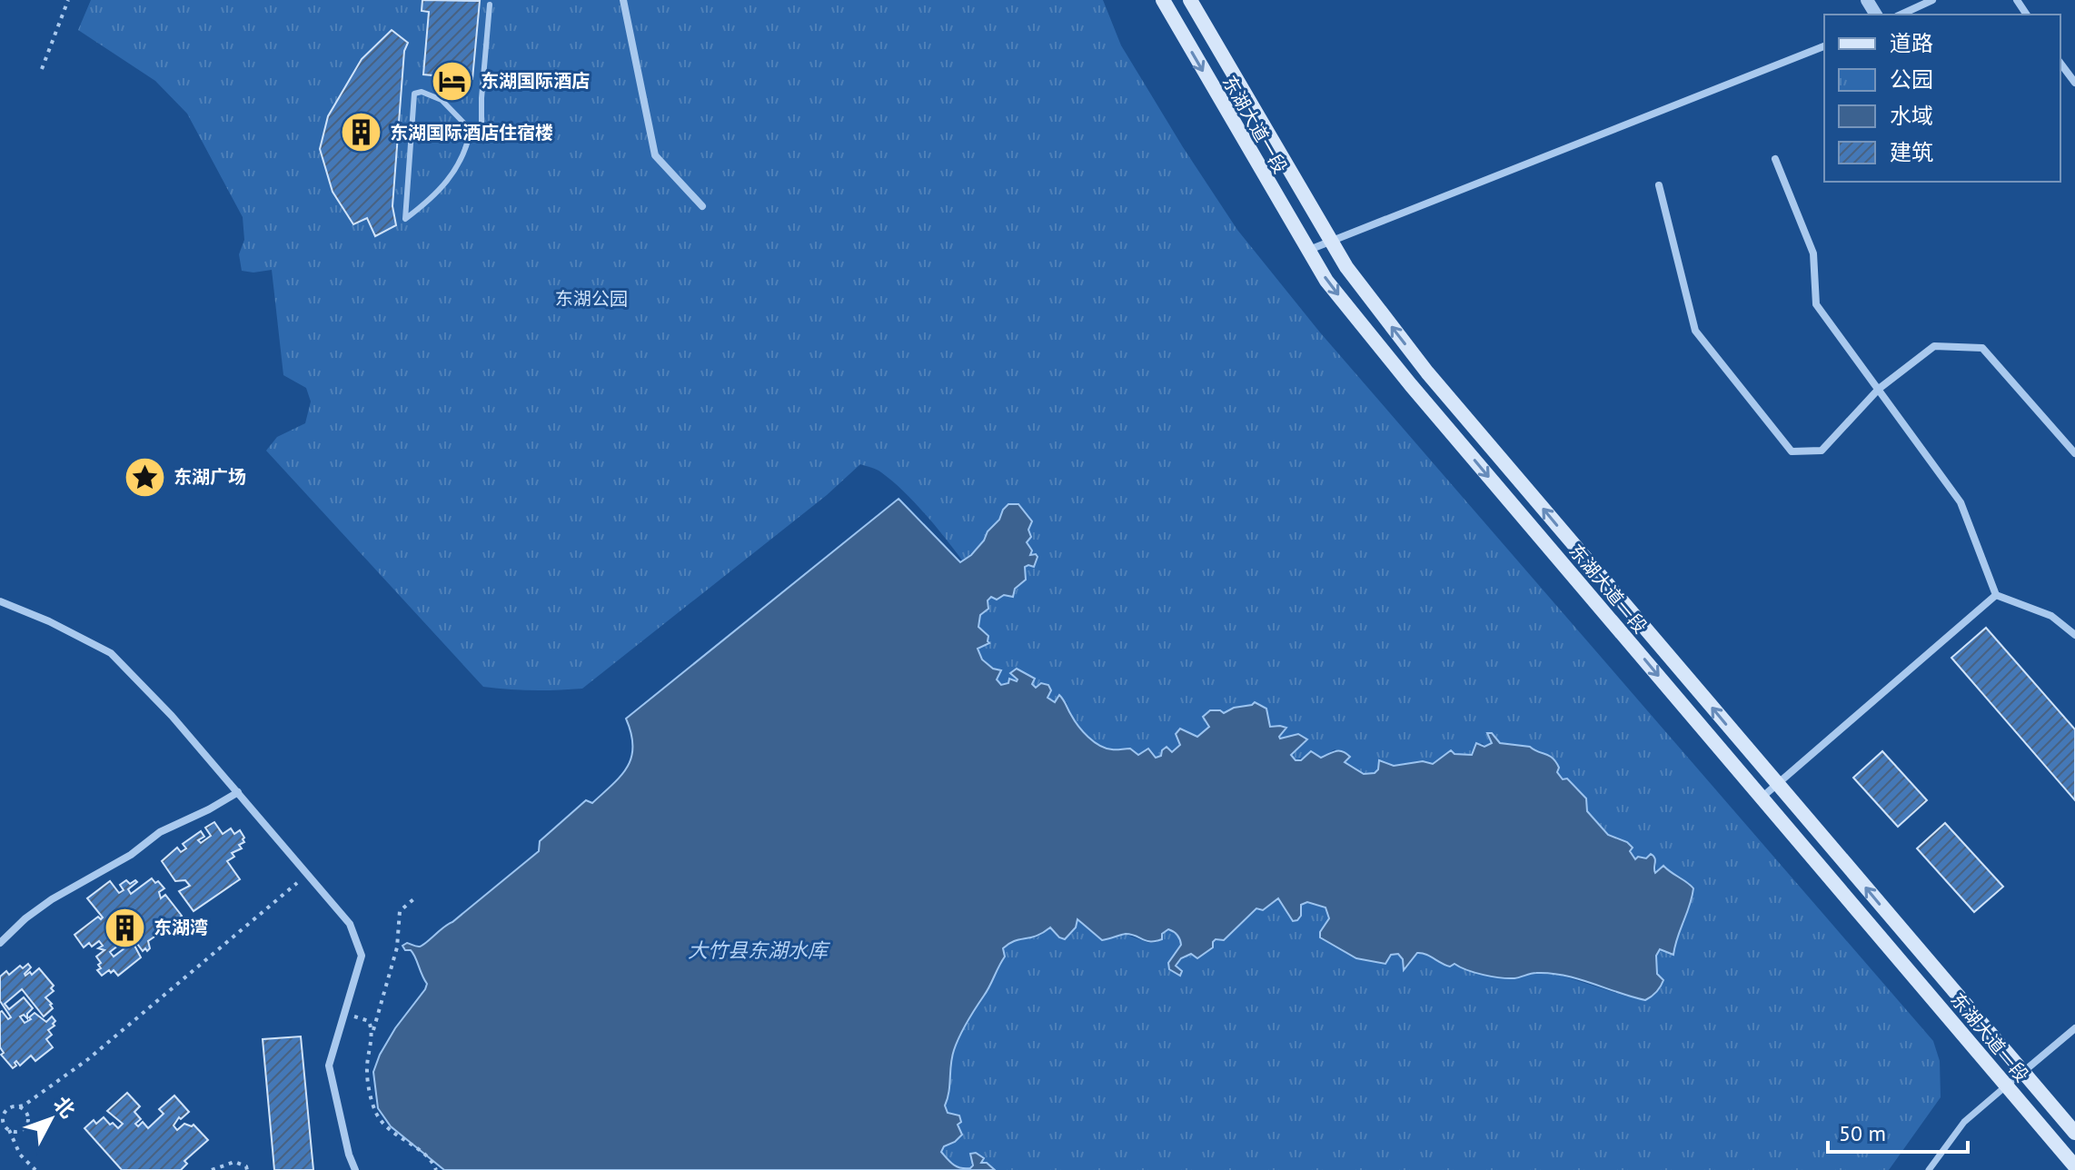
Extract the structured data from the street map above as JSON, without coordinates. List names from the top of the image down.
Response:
{
  "streets": {
    "main road": ["东湖大道一段"]
  },
  "water": ["大竹县东湖水库"],
  "parks": ["东湖公园"],
  "places": {
    "hotel": ["东湖国际酒店"],
    "building": ["东湖国际酒店住宿楼", "东湖湾"],
    "place": ["东湖广场"]
  },
  "legend": [
    "道路",
    "公园",
    "水域",
    "建筑"
  ],
  "scale_bar": "50 m",
  "north": "top right"
}
